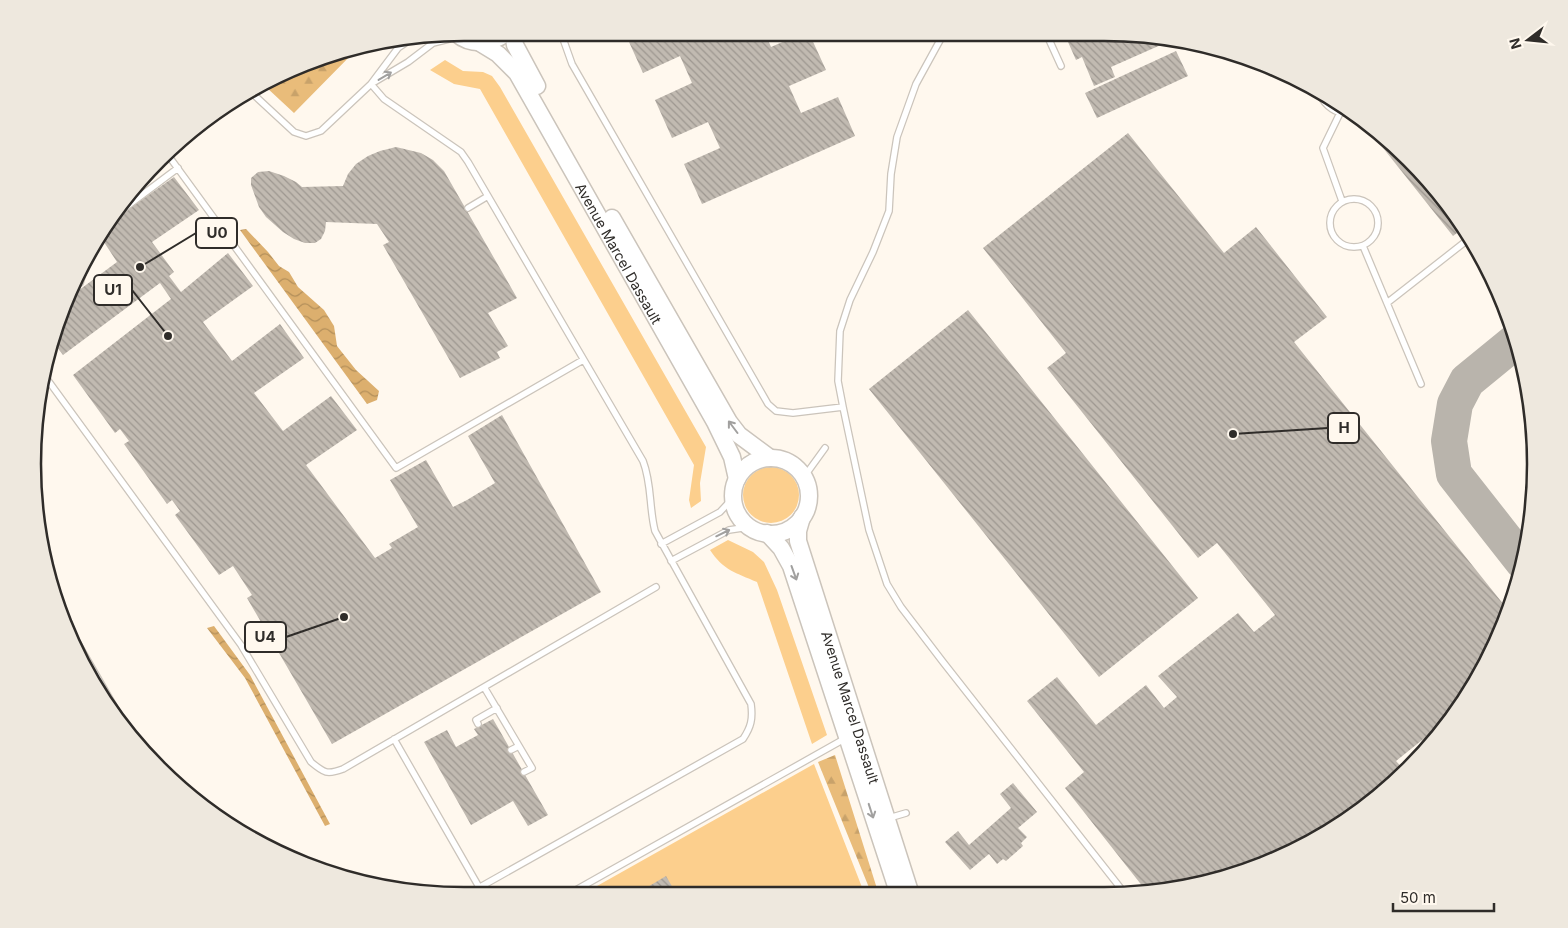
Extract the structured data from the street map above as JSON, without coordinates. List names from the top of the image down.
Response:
{
  "streets": {
    "main road": ["Avenue Marcel Dassault"]
  },
  "places": [
    "U0",
    "U1",
    "H",
    "U4"
  ],
  "scale_bar": "50 m",
  "north": "left"
}
